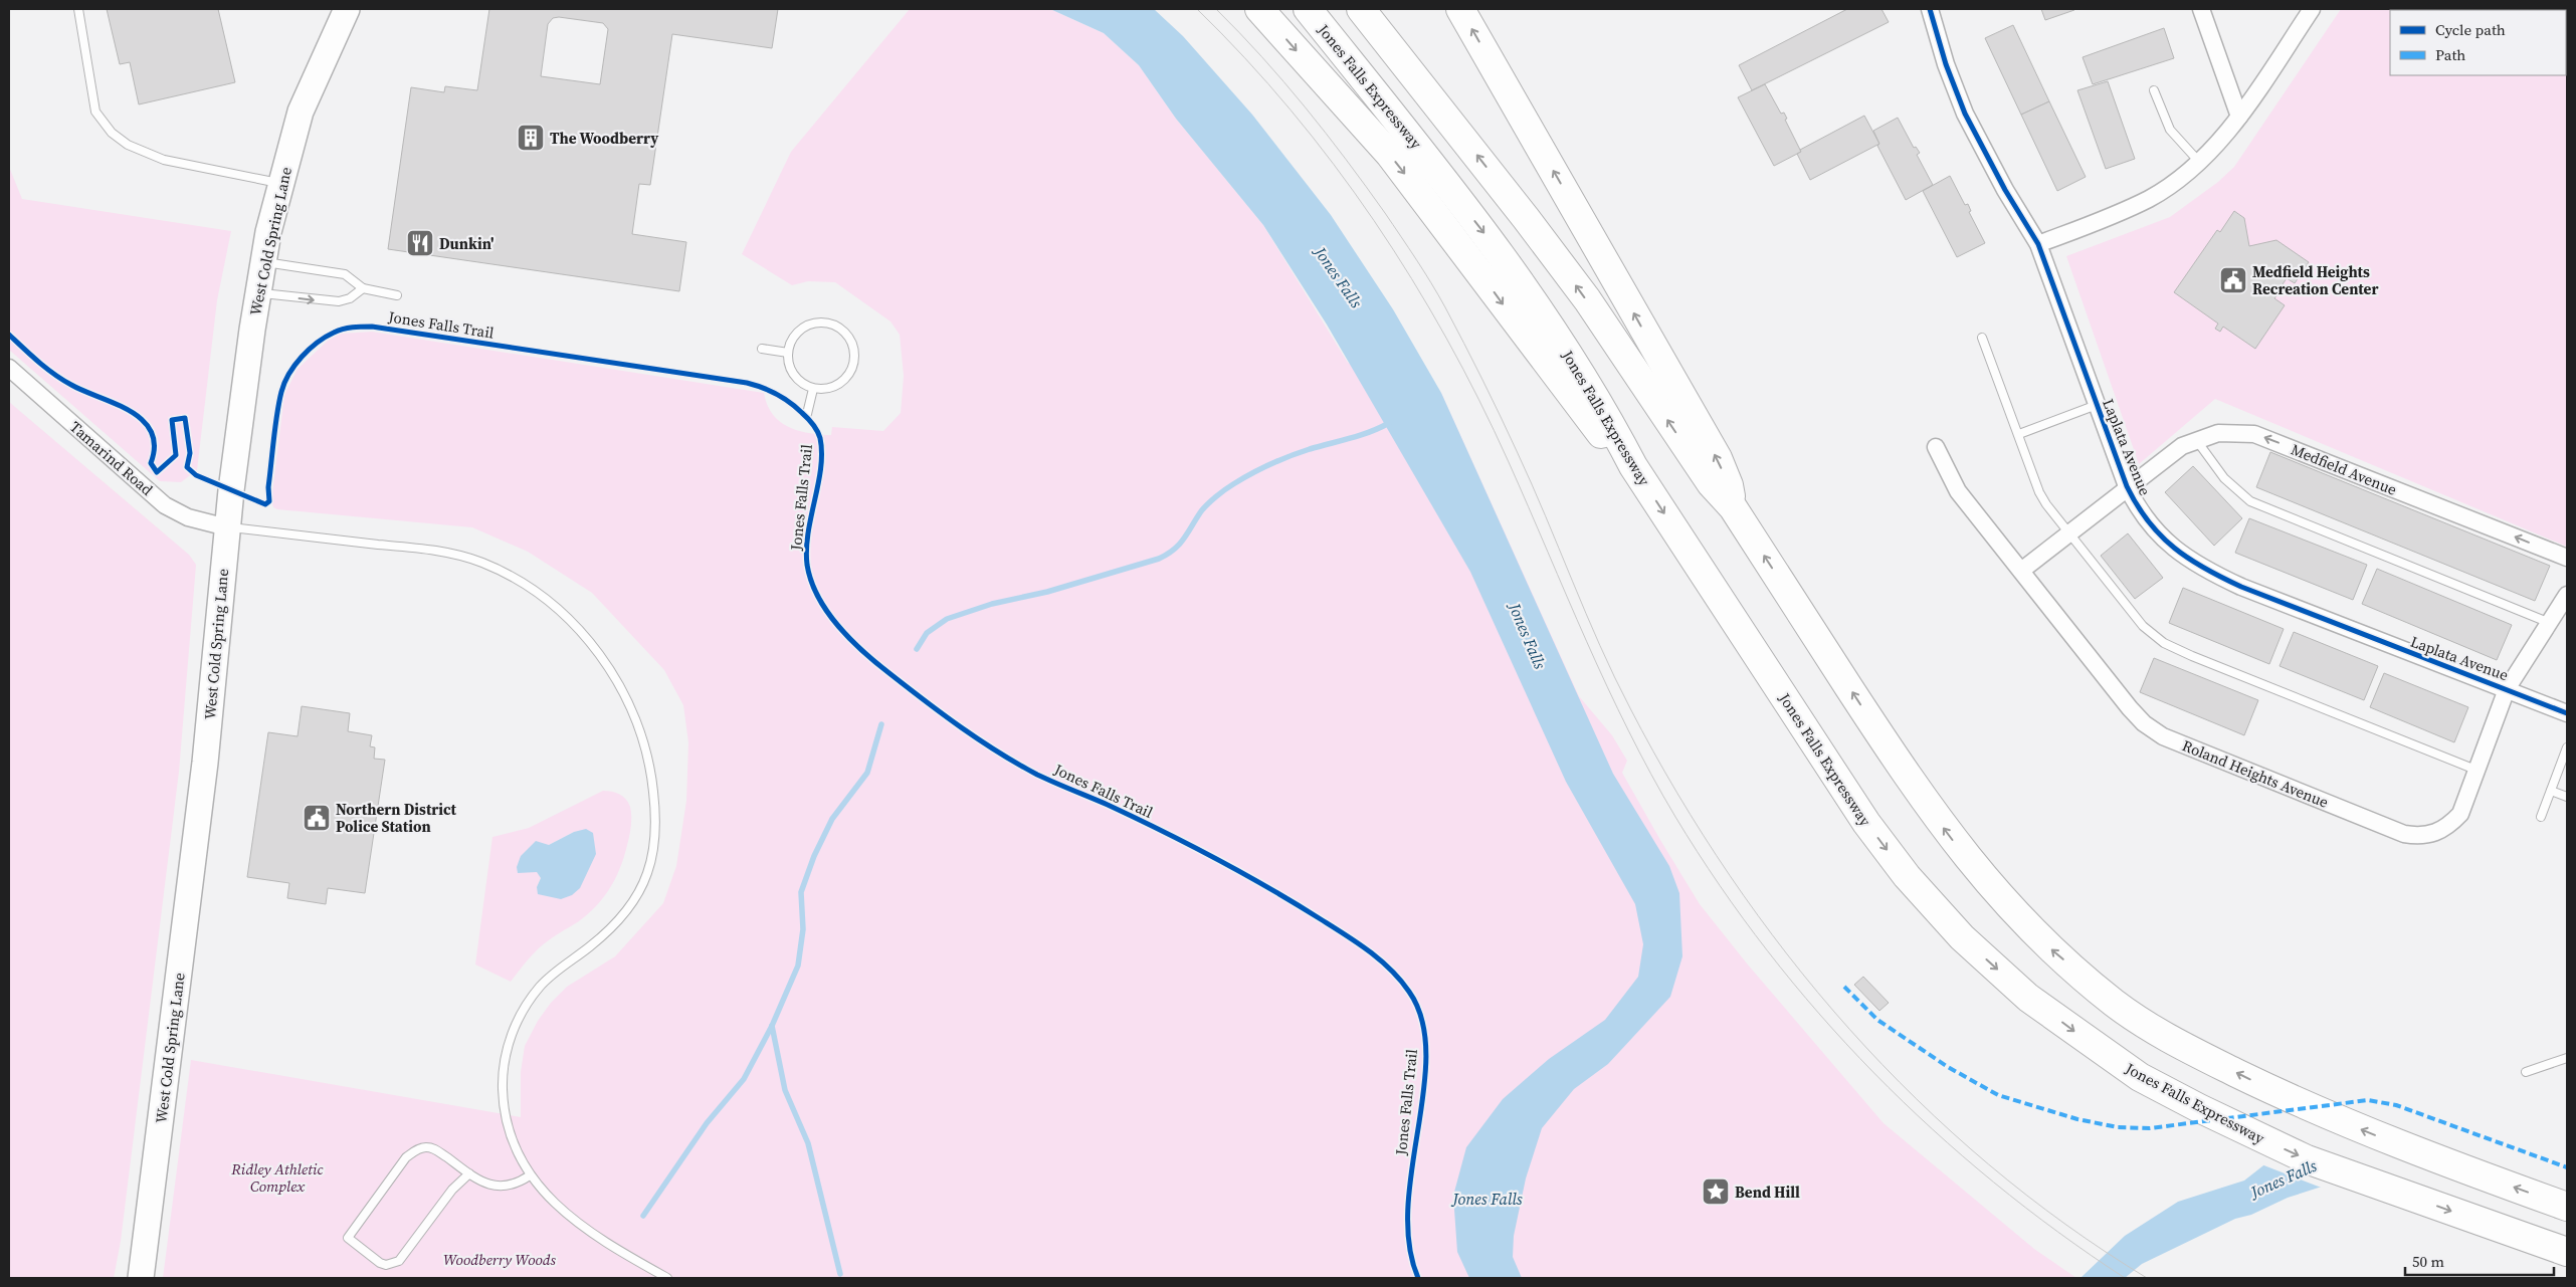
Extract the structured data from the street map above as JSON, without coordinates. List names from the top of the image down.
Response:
{
  "streets": {
    "highway": ["Jones Falls Expressway"],
    "main road": ["West Cold Spring Lane"],
    "street": [
      "Laplata Avenue",
      "Tamarind Road",
      "Medfield Avenue",
      "Roland Heights Avenue"
    ],
    "cycle path": ["Jones Falls Trail"]
  },
  "crossings": [
    ["West Cold Spring Lane", "Tamarind Road"],
    ["Laplata Avenue", "Medfield Avenue"],
    ["Laplata Avenue", "Roland Heights Avenue"],
    ["Medfield Avenue", "Roland Heights Avenue"]
  ],
  "one_way": ["Medfield Avenue"],
  "water": ["Jones Falls"],
  "parks": ["Ridley Athletic Complex", "Woodberry Woods"],
  "places": {
    "building": ["The Woodberry"],
    "restaurant": ["Dunkin'"],
    "public building": ["Medfield Heights Recreation Center", "Northern District Police Station"],
    "place": ["Bend Hill"]
  },
  "legend": ["Cycle path", "Path"],
  "scale_bar": "50 m"
}
